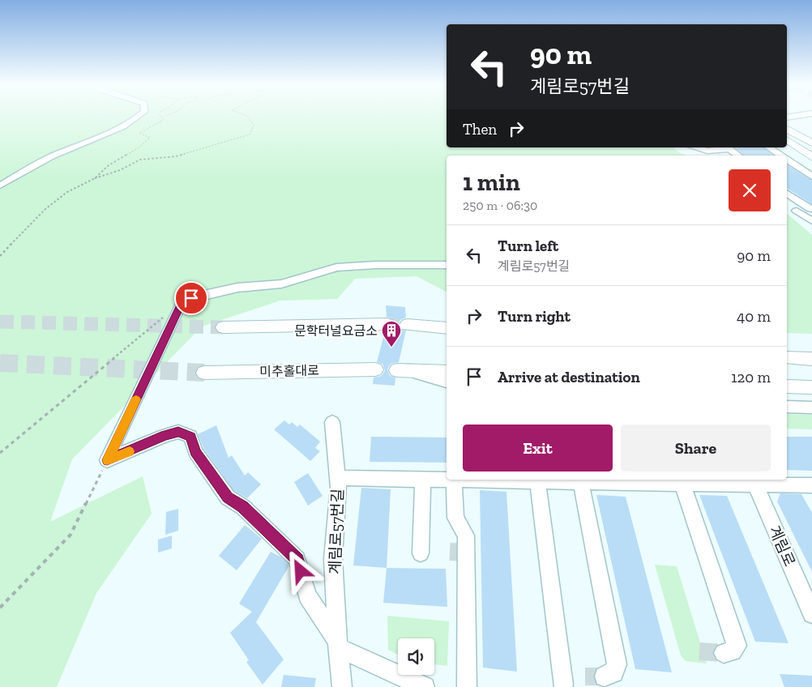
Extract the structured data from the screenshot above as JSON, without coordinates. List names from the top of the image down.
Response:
{
  "streets": {
    "main road": ["미추홀대로"],
    "street": ["계림로57번길", "계림로"]
  },
  "places": {
    "building": ["문학터널요금소"]
  },
  "page": {
    "turn": ["90 m", "계림로57번길"],
    "then": "Then",
    "heading": ["1 min", "250 m · 06:30"],
    "list": [
      {
        "name": "Turn left",
        "note": "계림로57번길",
        "value": "90 m"
      },
      {
        "name": "Turn right",
        "value": "40 m"
      },
      {
        "name": "Arrive at destination",
        "value": "120 m"
      }
    ],
    "buttons": ["Exit", "Share"]
  }
}
